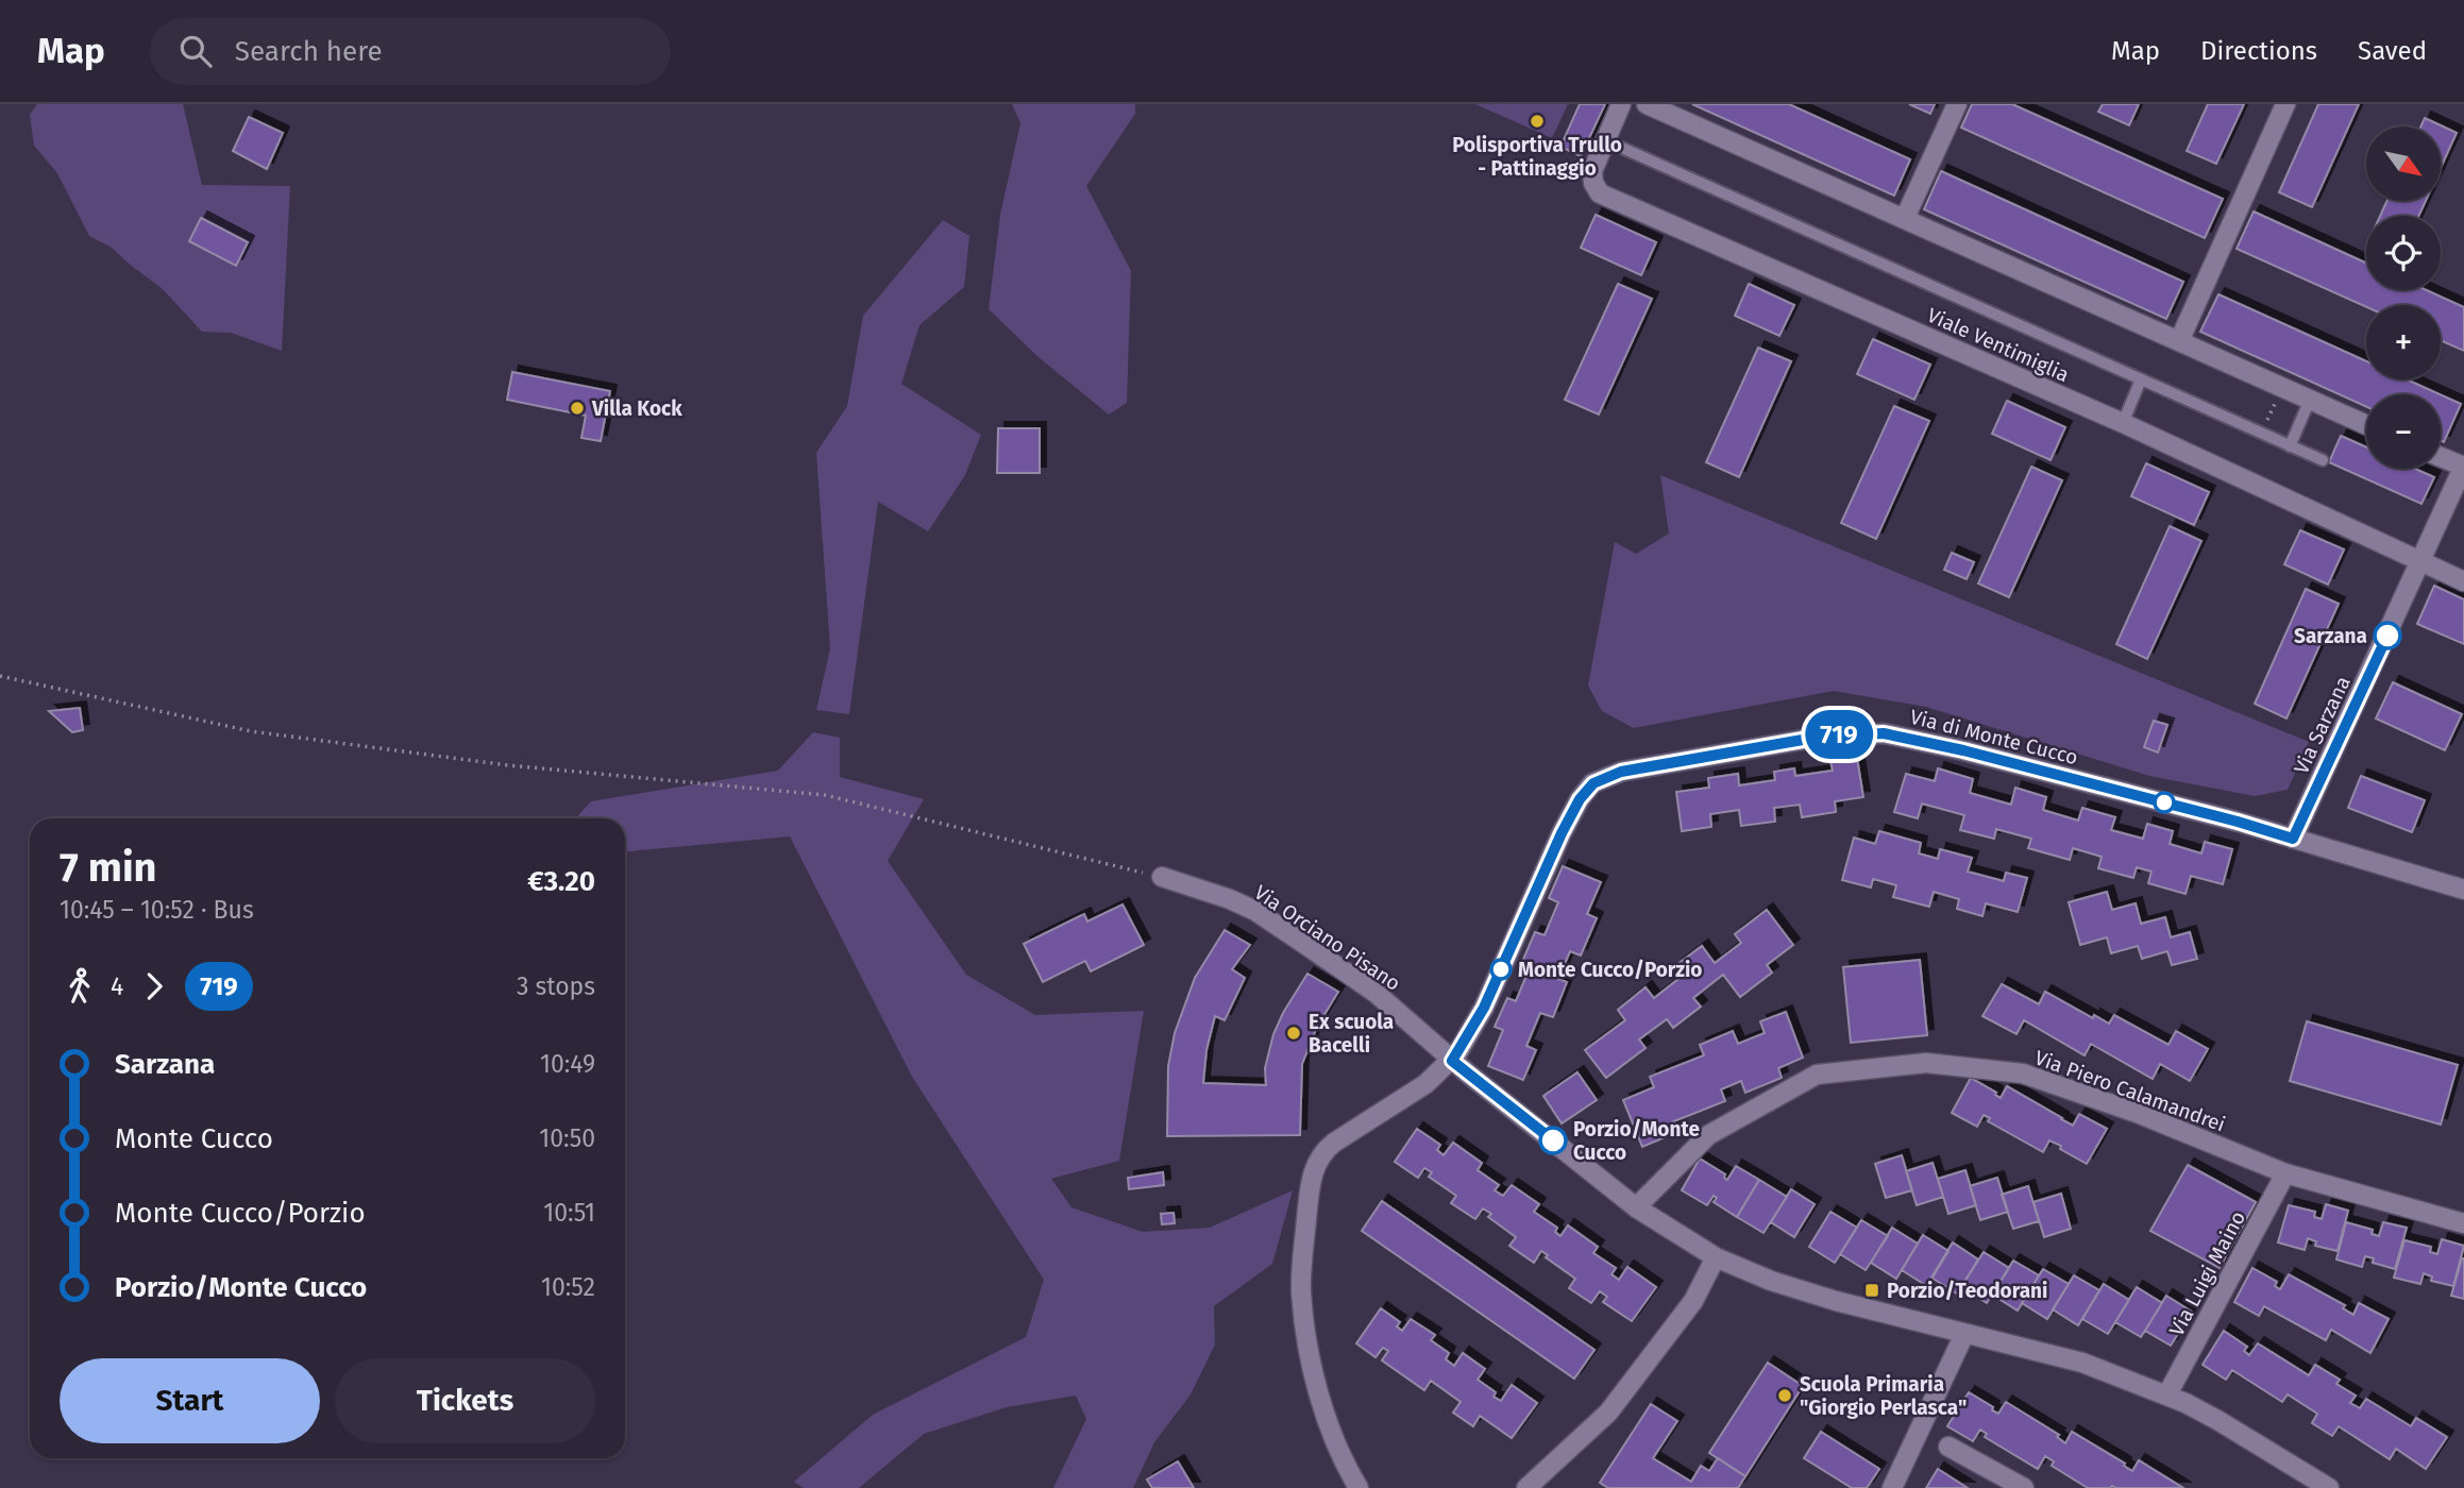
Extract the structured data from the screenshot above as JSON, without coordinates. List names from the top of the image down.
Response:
{
  "streets": {
    "street": [
      "Viale Ventimiglia",
      "Via Sarzana",
      "Via di Monte Cucco",
      "Via Orciano Pisano",
      "Via Piero Calamandrei",
      "Via Luigi Maino"
    ]
  },
  "crossings": [
    ["Viale Ventimiglia", "Via Sarzana"],
    ["Via Sarzana", "Via di Monte Cucco"],
    ["Via di Monte Cucco", "Via Orciano Pisano"],
    ["Via Orciano Pisano", "Via Piero Calamandrei"],
    ["Via Orciano Pisano", "Via Luigi Maino"],
    ["Via Piero Calamandrei", "Via Luigi Maino"]
  ],
  "places": {
    "other": [
      "Polisportiva Trullo - Pattinaggio",
      "Villa Kock",
      "Sarzana",
      "Monte Cucco/Porzio",
      "Ex scuola Bacelli",
      "Porzio/Monte Cucco",
      "Scuola Primaria \"Giorgio Perlasca\""
    ],
    "transit": ["Porzio/Teodorani"]
  },
  "lines": ["bus line 719"],
  "north": "bottom right",
  "page": {
    "header": "Map",
    "search": "Search here",
    "nav": ["Map", "Directions", "Saved"],
    "on_map": "719",
    "map_buttons": ["+", "−"],
    "heading": ["7 min", "10:45 – 10:52 · Bus", "€3.20"],
    "legs": ["4", "719", "3 stops"],
    "list": [
      {
        "name": "Sarzana",
        "value": "10:49"
      },
      {
        "name": "Monte Cucco",
        "value": "10:50"
      },
      {
        "name": "Monte Cucco/Porzio",
        "value": "10:51"
      },
      {
        "name": "Porzio/Monte Cucco",
        "value": "10:52"
      }
    ],
    "buttons": ["Start", "Tickets"]
  }
}
